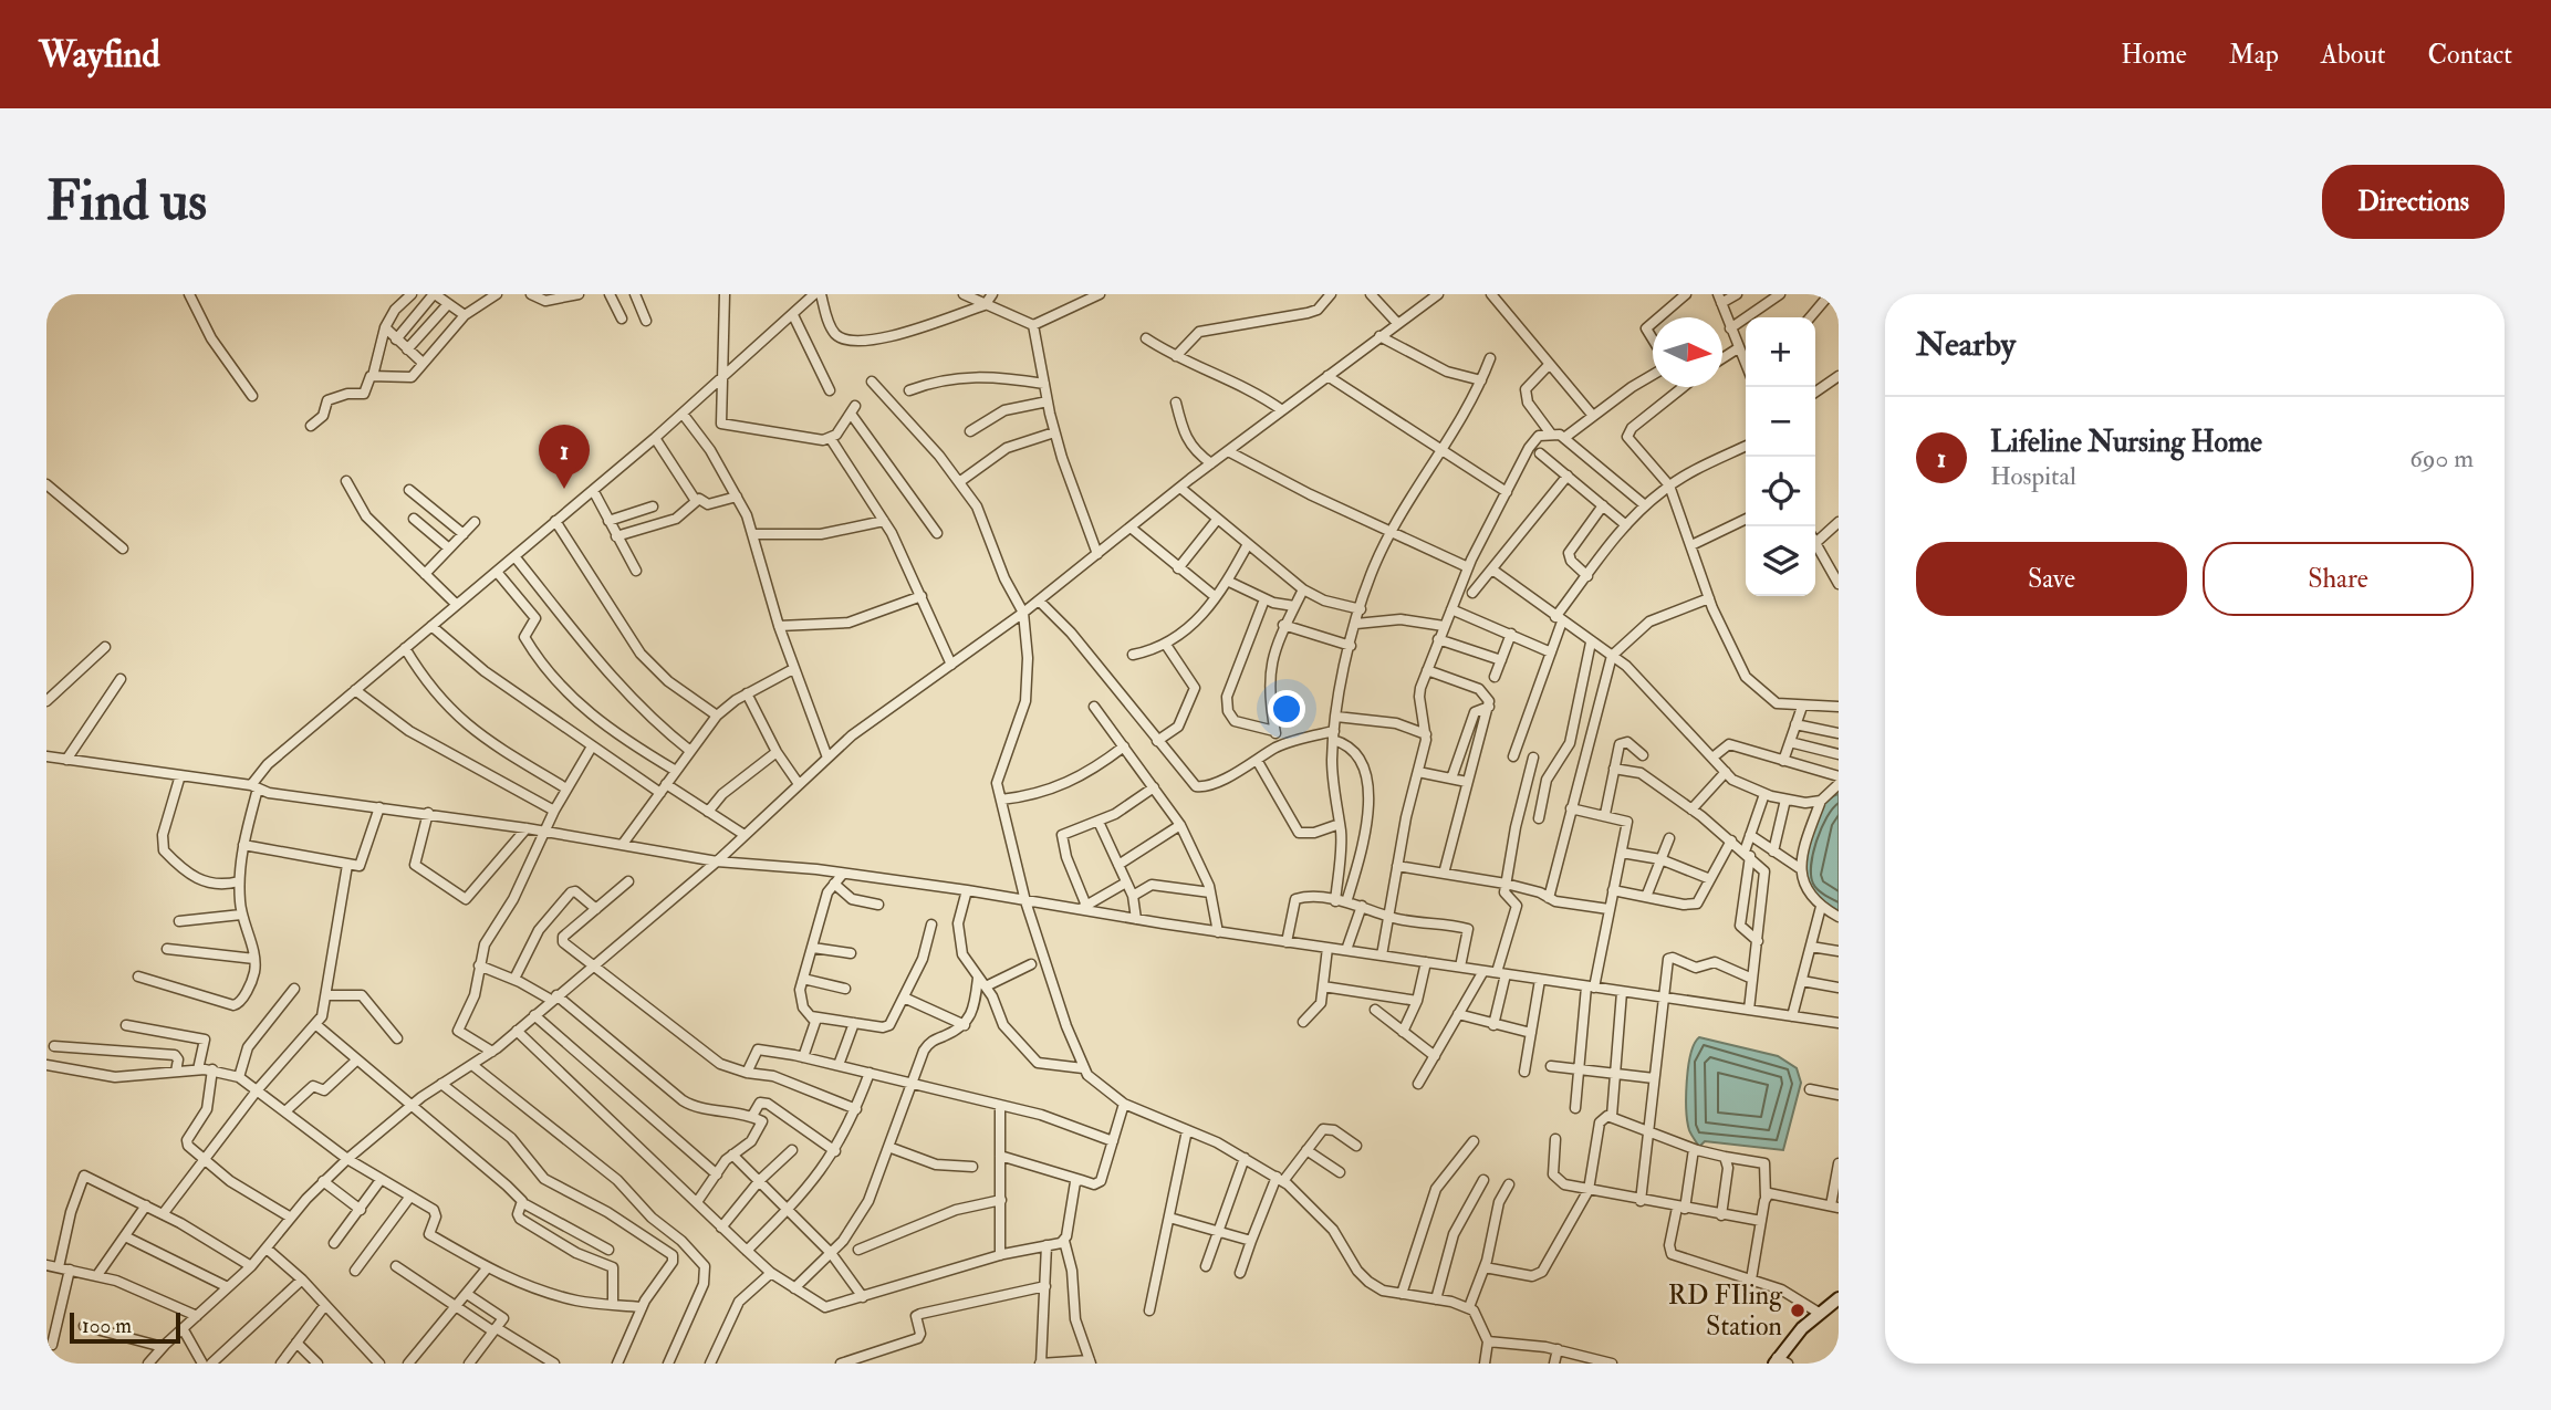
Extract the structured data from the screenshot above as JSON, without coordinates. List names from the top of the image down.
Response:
{
  "places": ["RD FIling Station"],
  "scale_bar": "100 m",
  "north": "right",
  "page": {
    "header": "Wayfind",
    "nav": [
      "Home",
      "Map",
      "About",
      "Contact"
    ],
    "buttons": [
      "Directions",
      ["Save", "Share"]
    ],
    "title": "Find us",
    "heading": "Nearby",
    "map_buttons": ["+", "−"],
    "list": [
      {
        "mark": "1",
        "name": "Lifeline Nursing Home",
        "note": "Hospital",
        "value": "690 m"
      }
    ],
    "pins": "1",
    "scale": "100 m"
  }
}
